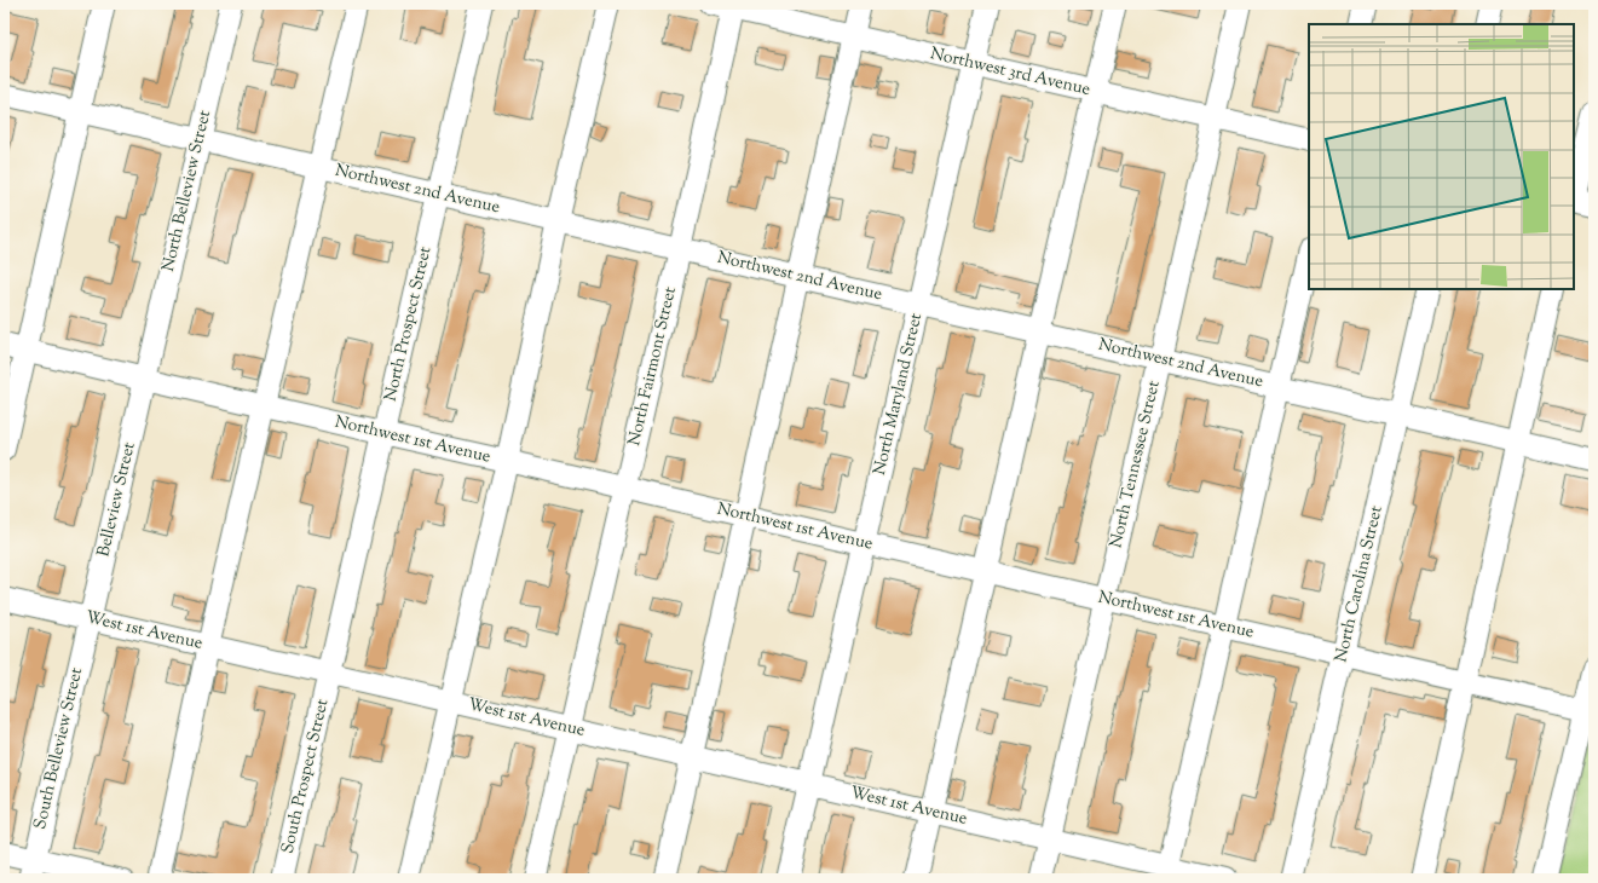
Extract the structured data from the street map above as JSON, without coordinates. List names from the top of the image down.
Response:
{
  "streets": {
    "street": [
      "Northwest 3rd Avenue",
      "Northwest 2nd Avenue",
      "North Belleview Street",
      "North Prospect Street",
      "North Fairmont Street",
      "North Maryland Street",
      "Northwest 1st Avenue",
      "North Tennessee Street",
      "Belleview Street",
      "North Carolina Street",
      "West 1st Avenue",
      "South Belleview Street",
      "South Prospect Street"
    ]
  },
  "crossings": [
    ["Northwest 3rd Avenue", "North Fairmont Street"],
    ["Northwest 3rd Avenue", "North Maryland Street"],
    ["Northwest 3rd Avenue", "North Tennessee Street"],
    ["Northwest 2nd Avenue", "North Belleview Street"],
    ["Northwest 2nd Avenue", "North Prospect Street"],
    ["Northwest 2nd Avenue", "North Fairmont Street"],
    ["Northwest 2nd Avenue", "North Maryland Street"],
    ["Northwest 2nd Avenue", "North Tennessee Street"],
    ["Northwest 2nd Avenue", "North Carolina Street"],
    ["North Belleview Street", "Northwest 1st Avenue"],
    ["North Belleview Street", "Belleview Street"],
    ["North Prospect Street", "Northwest 1st Avenue"],
    ["North Prospect Street", "West 1st Avenue"],
    ["North Prospect Street", "South Prospect Street"],
    ["North Fairmont Street", "Northwest 1st Avenue"],
    ["North Fairmont Street", "West 1st Avenue"],
    ["North Maryland Street", "Northwest 1st Avenue"],
    ["North Maryland Street", "West 1st Avenue"],
    ["Northwest 1st Avenue", "North Tennessee Street"],
    ["Northwest 1st Avenue", "Belleview Street"],
    ["Northwest 1st Avenue", "North Carolina Street"],
    ["North Tennessee Street", "West 1st Avenue"],
    ["Belleview Street", "West 1st Avenue"],
    ["Belleview Street", "South Belleview Street"],
    ["West 1st Avenue", "South Belleview Street"],
    ["West 1st Avenue", "South Prospect Street"]
  ]
}
